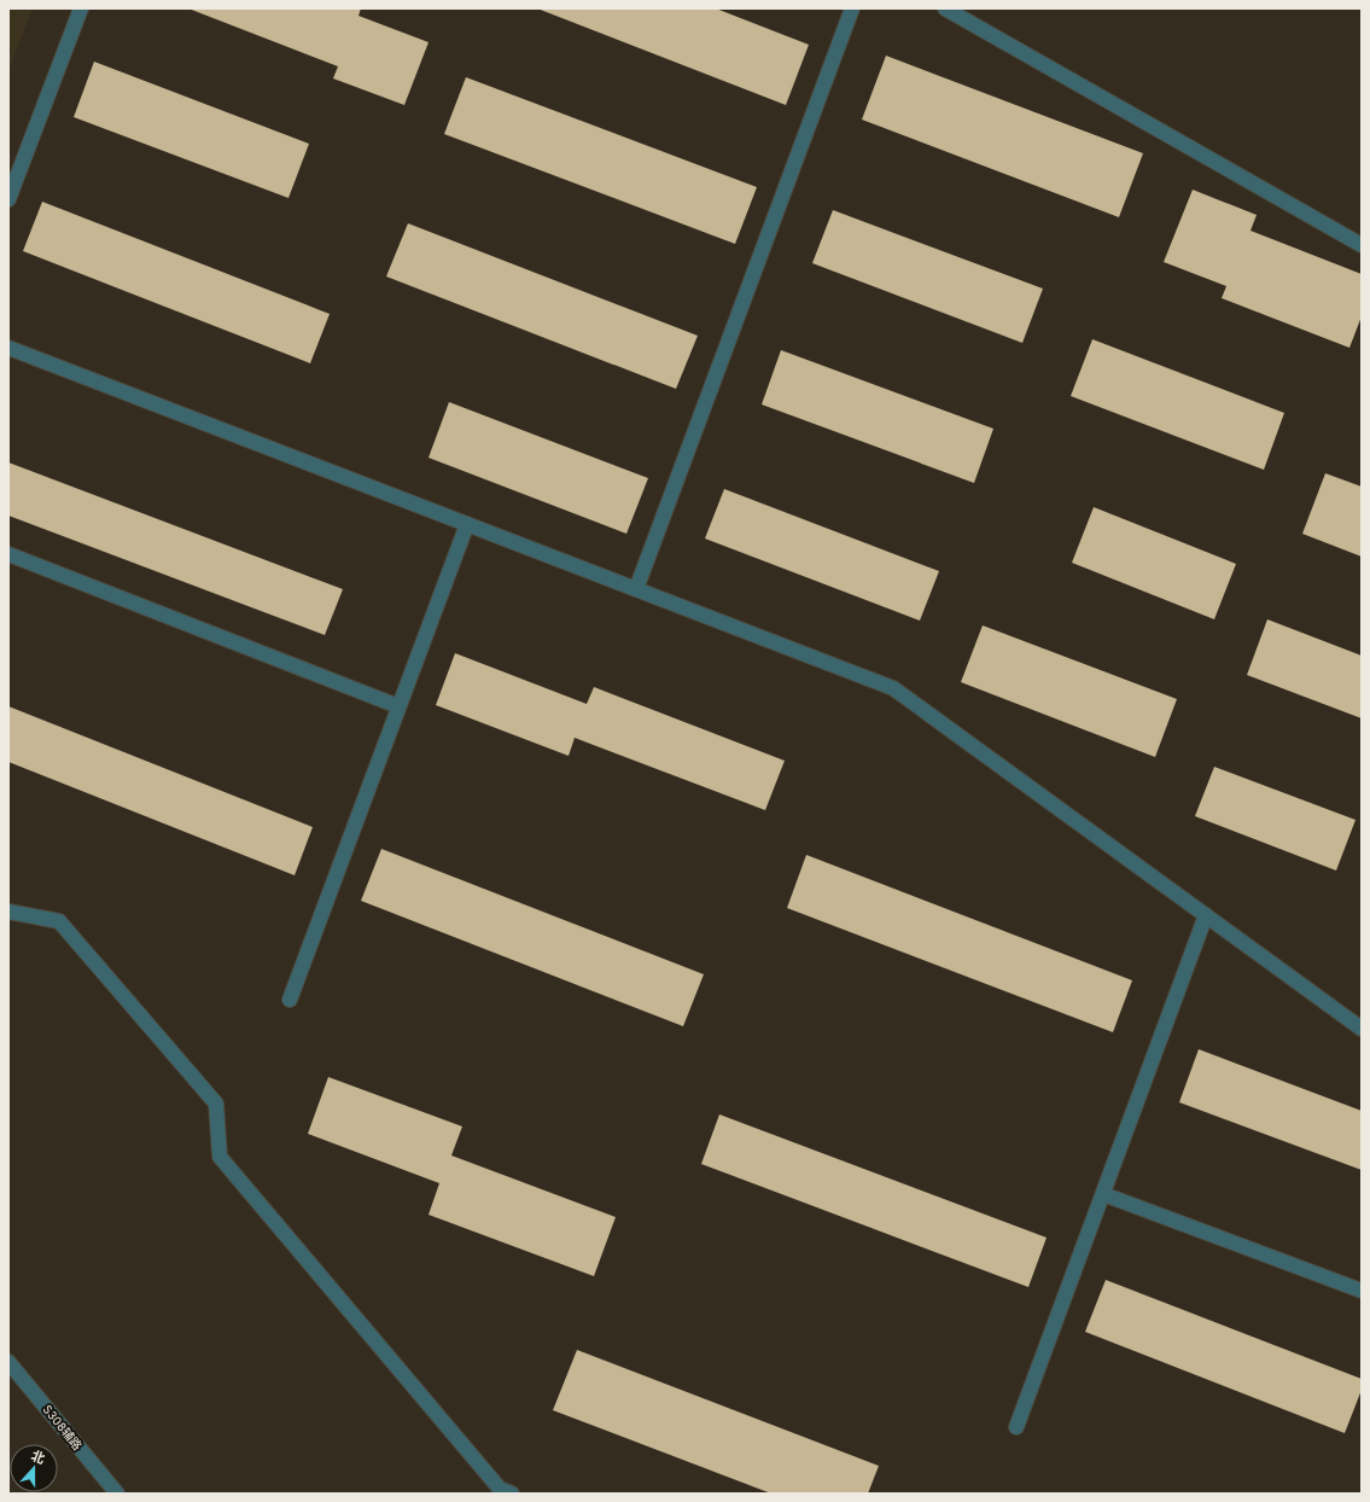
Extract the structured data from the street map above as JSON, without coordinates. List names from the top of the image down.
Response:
{
  "streets": {
    "street": ["S308辅路"]
  },
  "north": "top"
}
